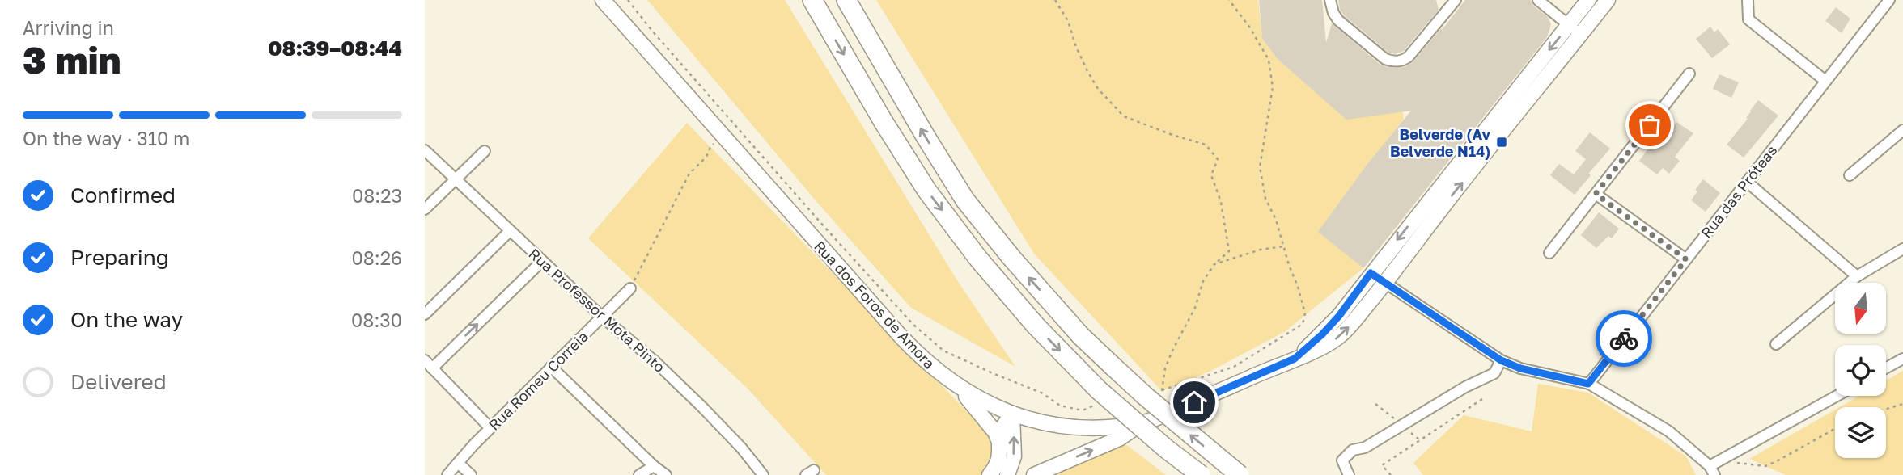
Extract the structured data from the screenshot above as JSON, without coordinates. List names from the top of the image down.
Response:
{
  "streets": {
    "main road": ["Rua dos Foros de Amora"],
    "street": ["Rua das Próteas", "Rua Professor Mota Pinto", "Rua Romeu Correia"]
  },
  "crossings": [
    ["Rua Professor Mota Pinto", "Rua Romeu Correia"]
  ],
  "places": {
    "transit": ["Belverde (Av Belverde N14)"]
  },
  "north": "bottom",
  "page": {
    "heading": ["3 min", "Arriving in", "08:39–08:44"],
    "bar": "On the way · 310 m",
    "list": [
      ["Confirmed", "08:23"],
      ["Preparing", "08:26"],
      ["On the way", "08:30"],
      "Delivered"
    ]
  }
}
